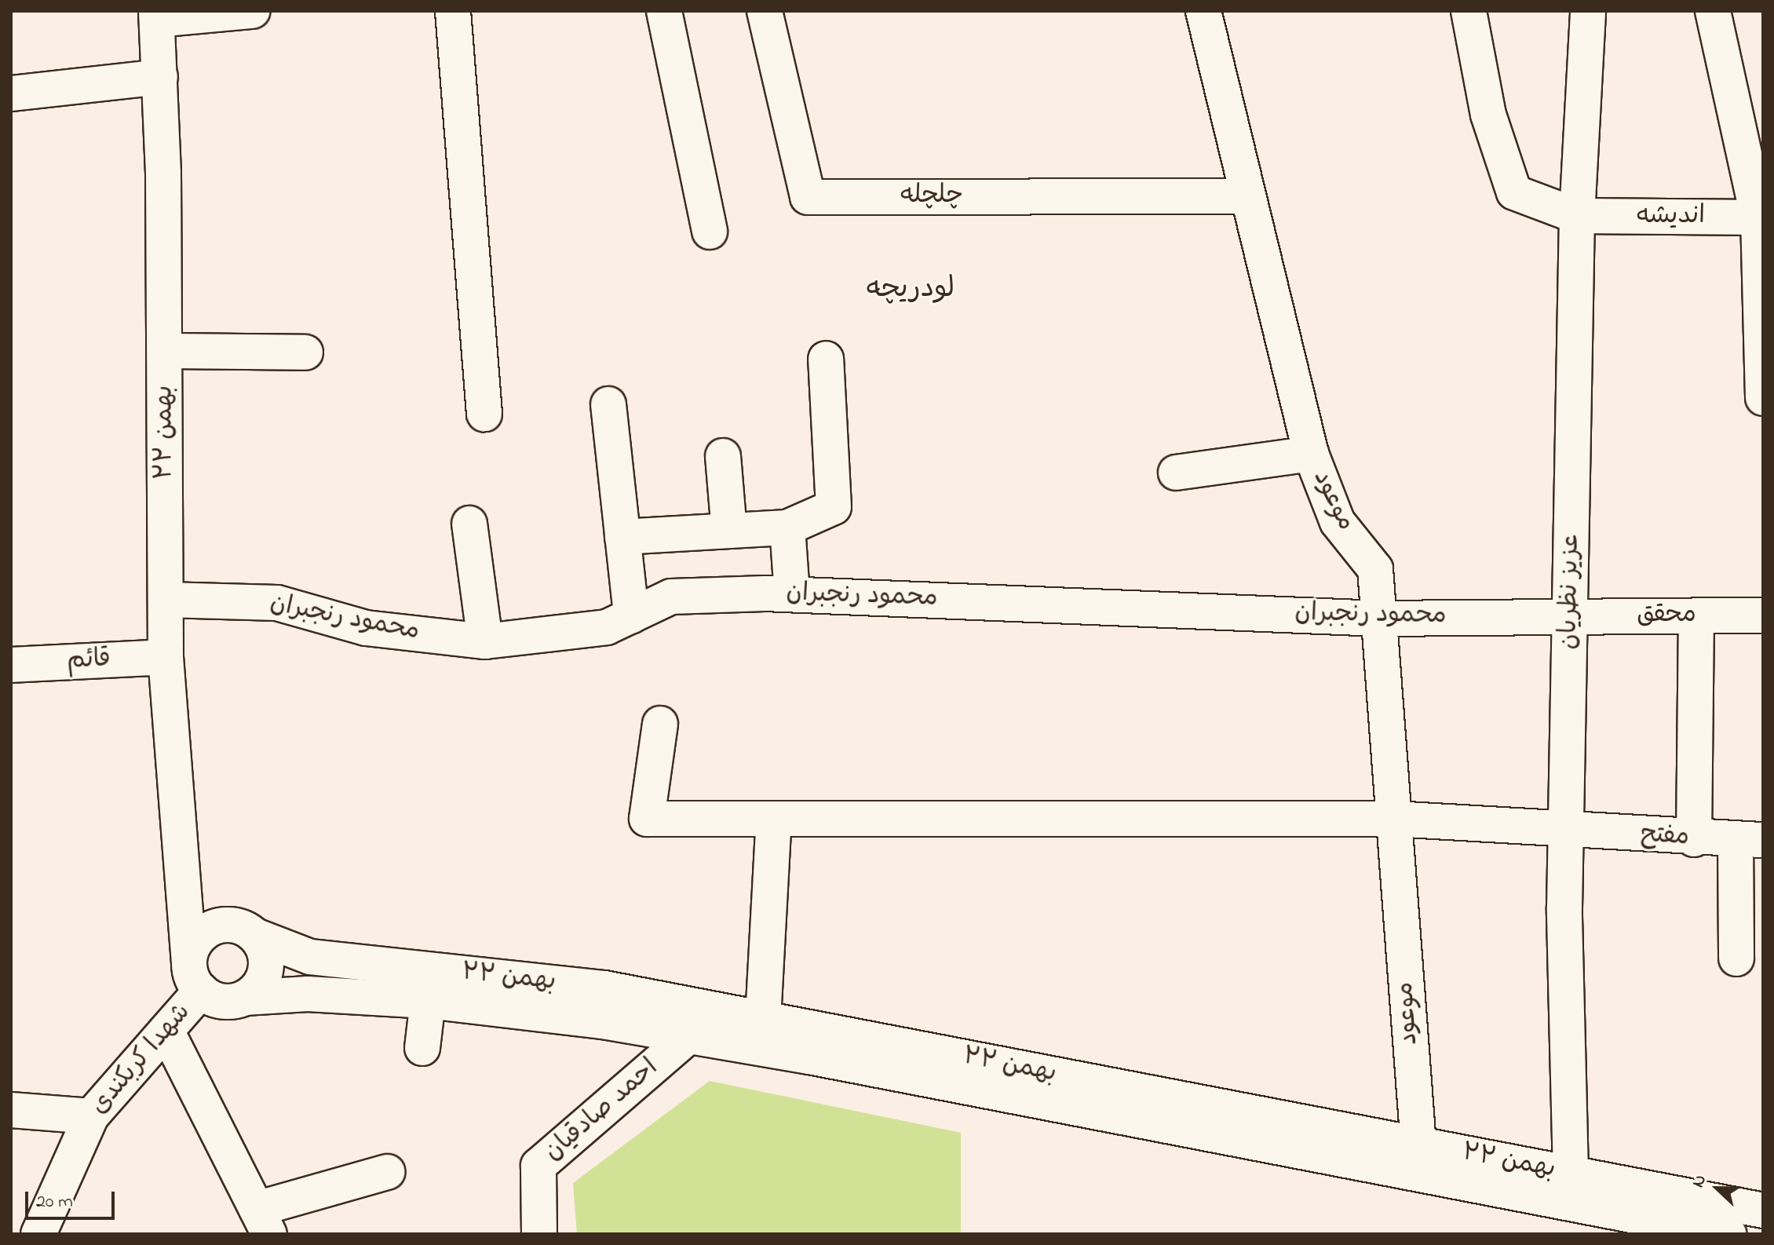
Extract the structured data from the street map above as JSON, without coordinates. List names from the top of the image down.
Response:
{
  "streets": {
    "street": [
      "چلچله",
      "اندیشه",
      "۲۲ بهمن",
      "موعود",
      "عزیز نظریان",
      "محمود رنجبران",
      "محقق",
      "قائم",
      "مفتح",
      "شهدا کربکندی",
      "احمد صادقیان"
    ]
  },
  "crossings": [
    ["چلچله", "موعود"],
    ["اندیشه", "عزیز نظریان"],
    ["۲۲ بهمن", "موعود"],
    ["۲۲ بهمن", "عزیز نظریان"],
    ["۲۲ بهمن", "محمود رنجبران"],
    ["۲۲ بهمن", "قائم"],
    ["۲۲ بهمن", "شهدا کربکندی"],
    ["۲۲ بهمن", "احمد صادقیان"],
    ["موعود", "محمود رنجبران"],
    ["موعود", "مفتح"],
    ["عزیز نظریان", "محمود رنجبران"],
    ["عزیز نظریان", "محقق"],
    ["عزیز نظریان", "مفتح"],
    ["محمود رنجبران", "محقق"]
  ],
  "districts": ["لودریچه"],
  "scale_bar": "20 m",
  "north": "left"
}
